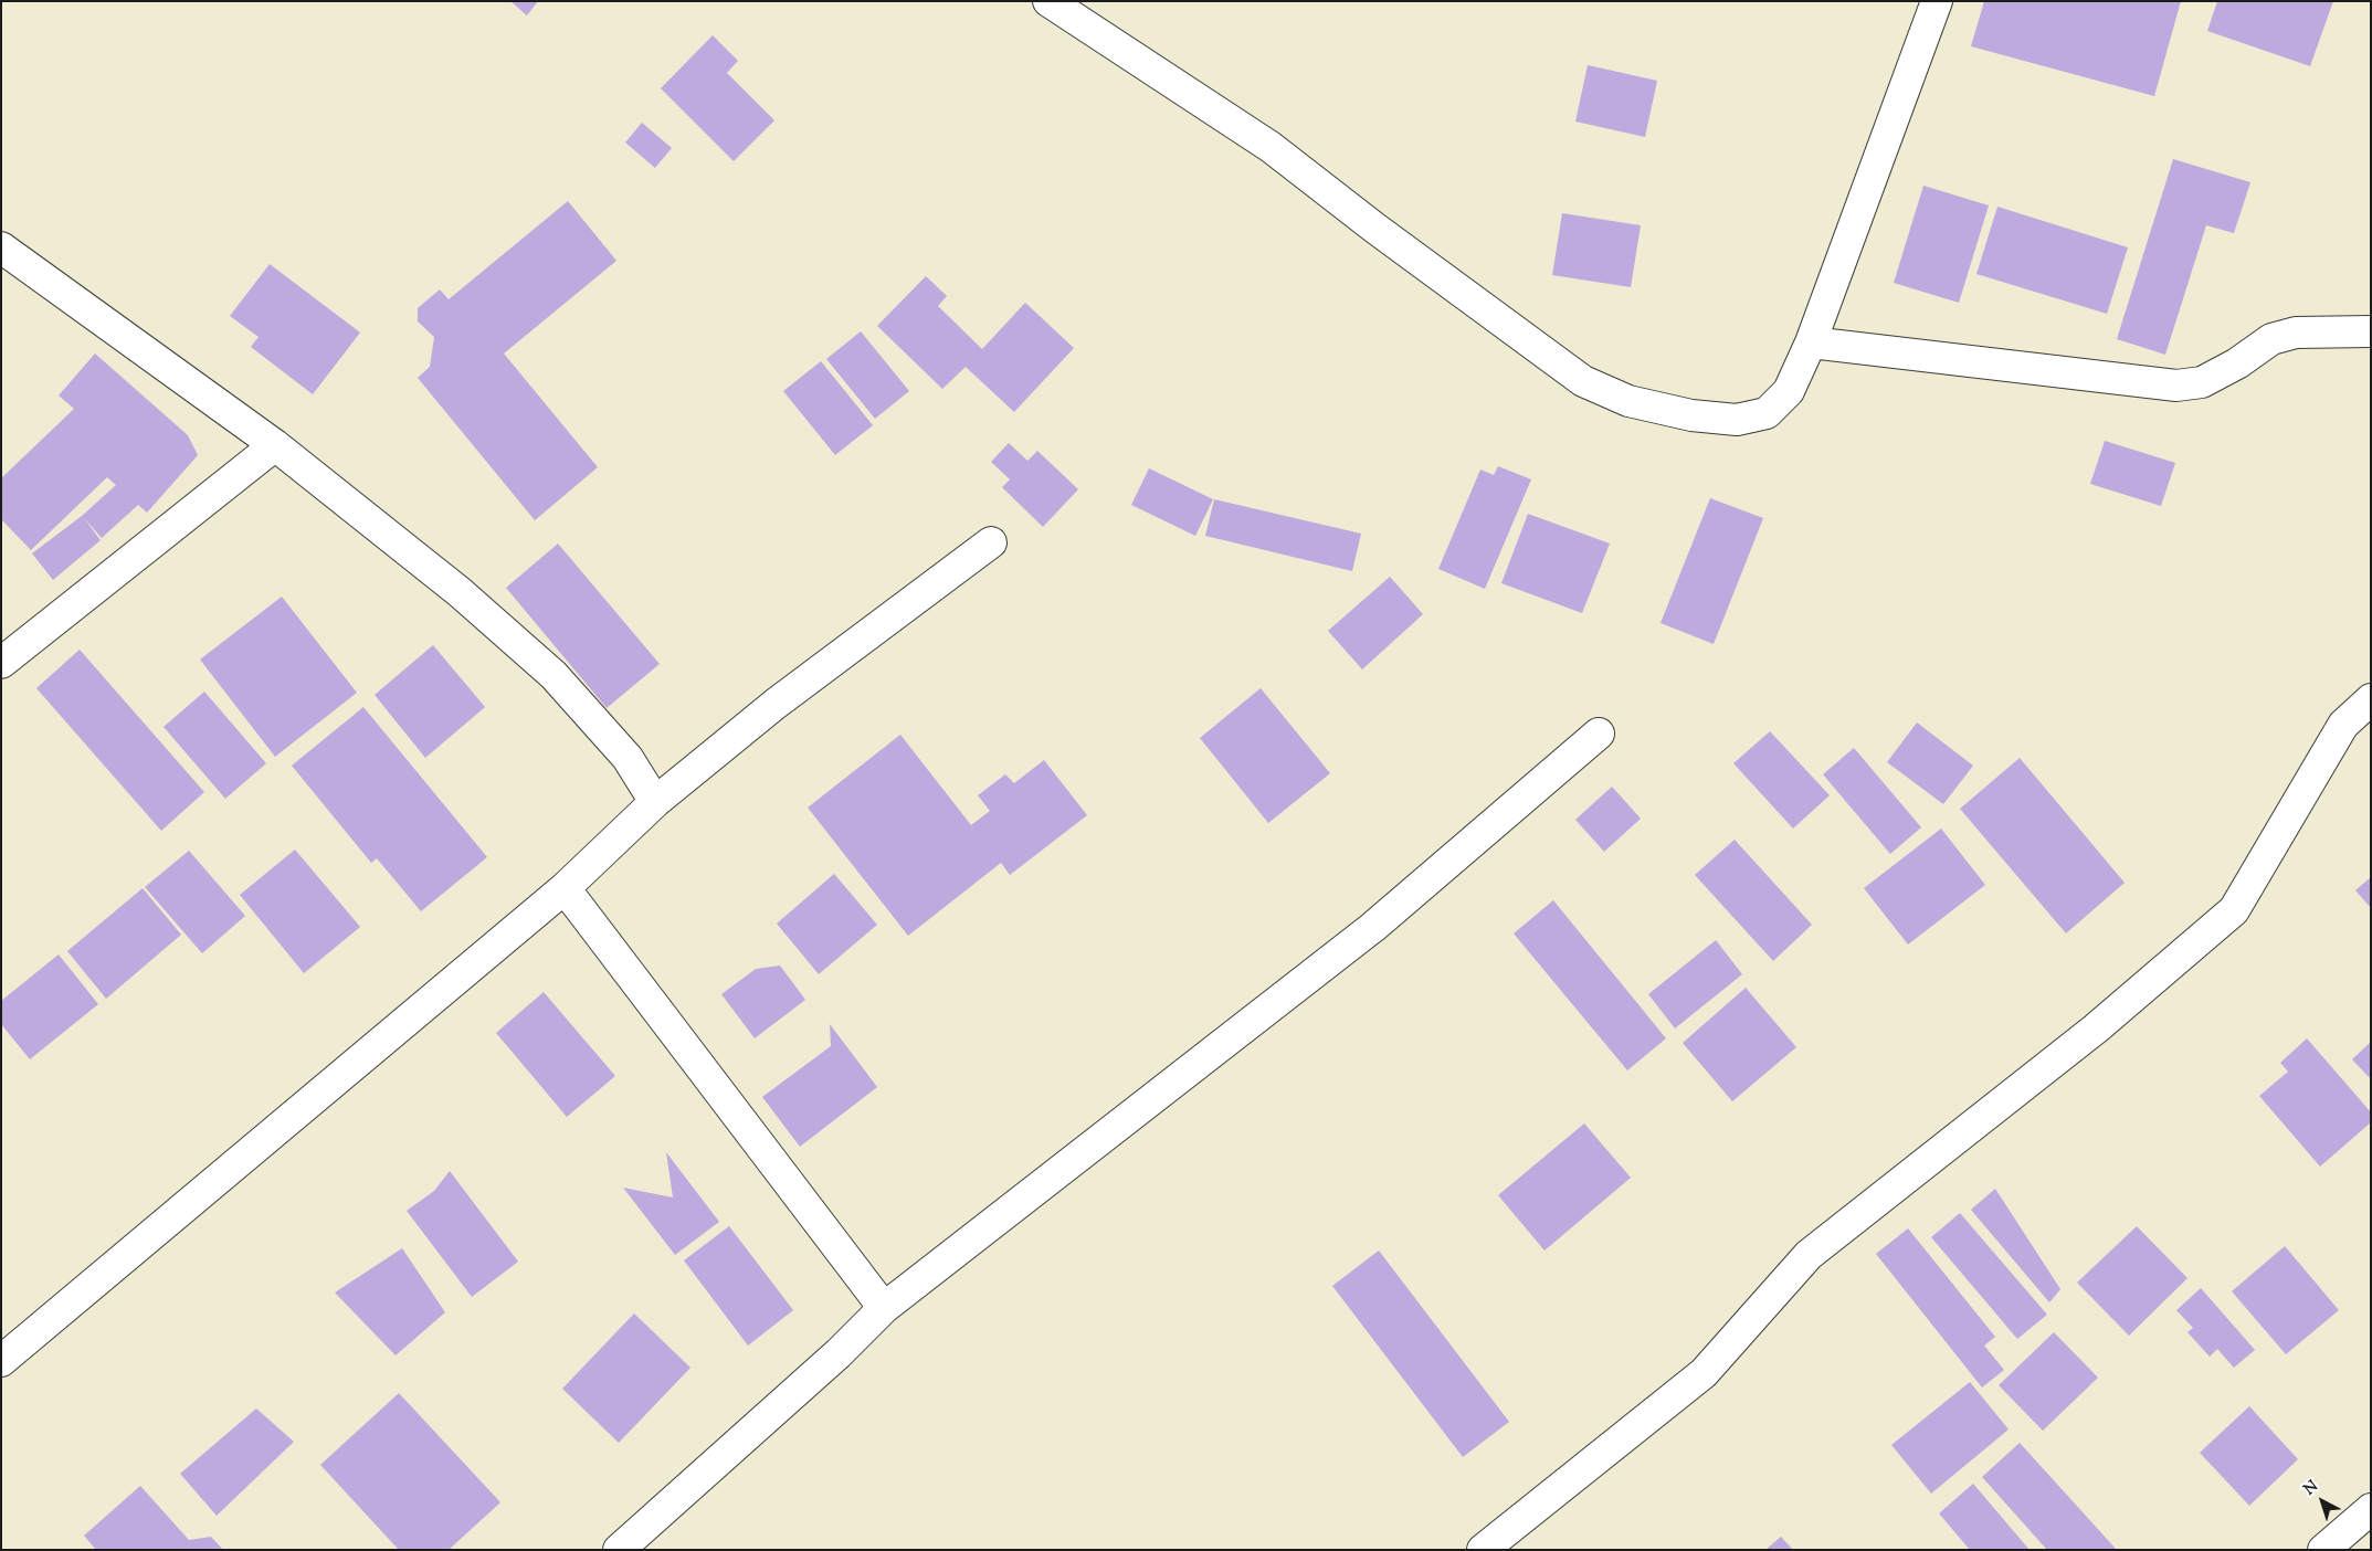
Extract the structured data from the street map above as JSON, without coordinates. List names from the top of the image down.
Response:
{
  "north": "top left"
}
